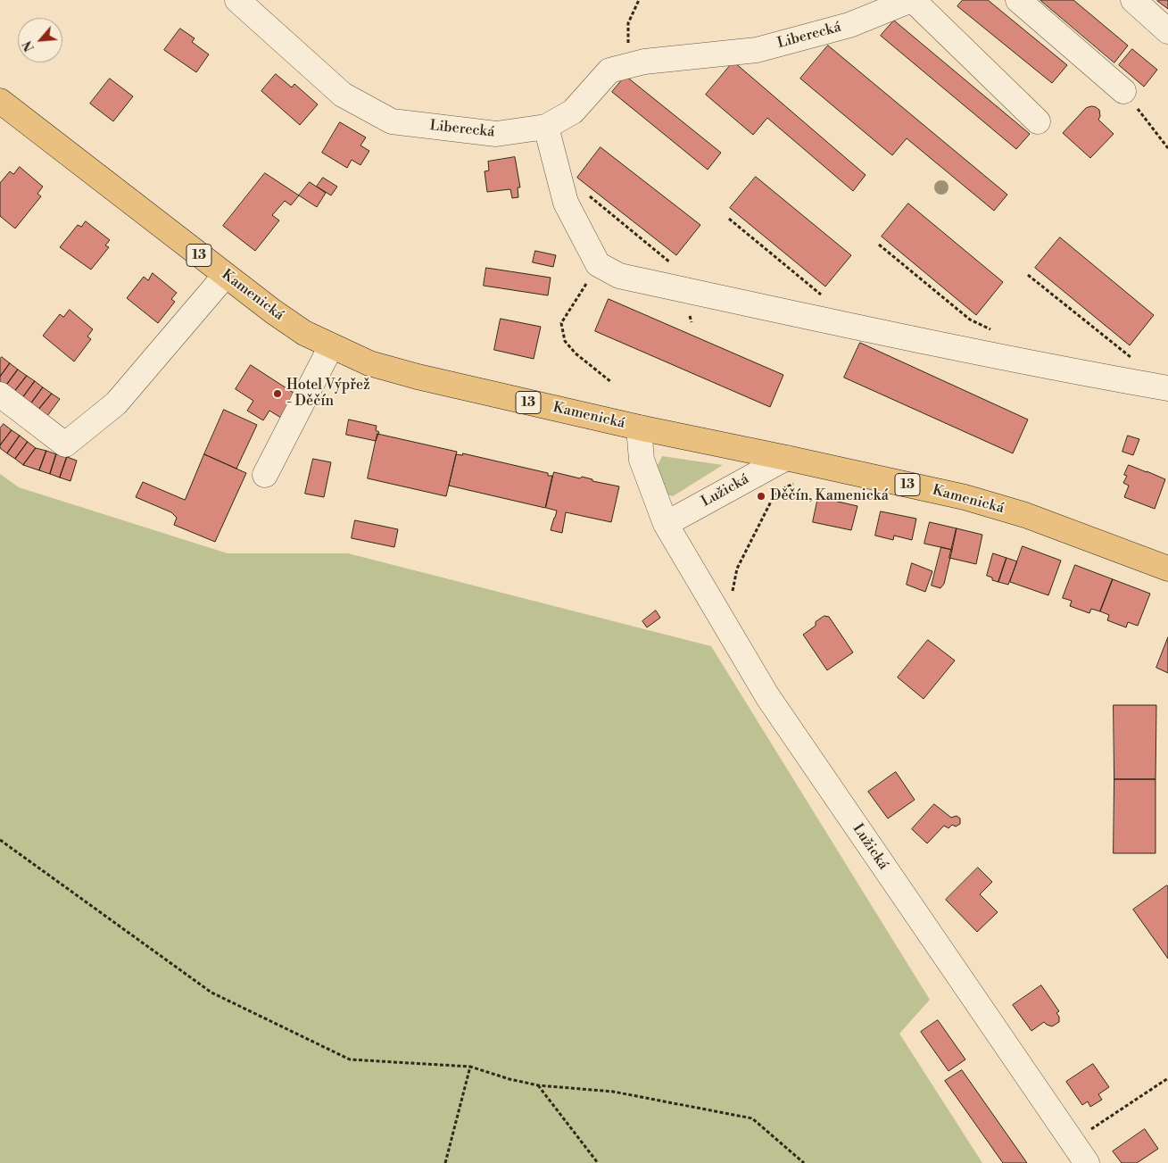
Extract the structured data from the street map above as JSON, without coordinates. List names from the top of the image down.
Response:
{
  "streets": {
    "main road": ["13", "Kamenická"],
    "street": ["Liberecká", "Lužická"]
  },
  "crossings": [
    ["Kamenická", "Lužická"]
  ],
  "places": ["Hotel Výpřež - Děčín", "Děčín, Kamenická"],
  "north": "bottom left"
}
